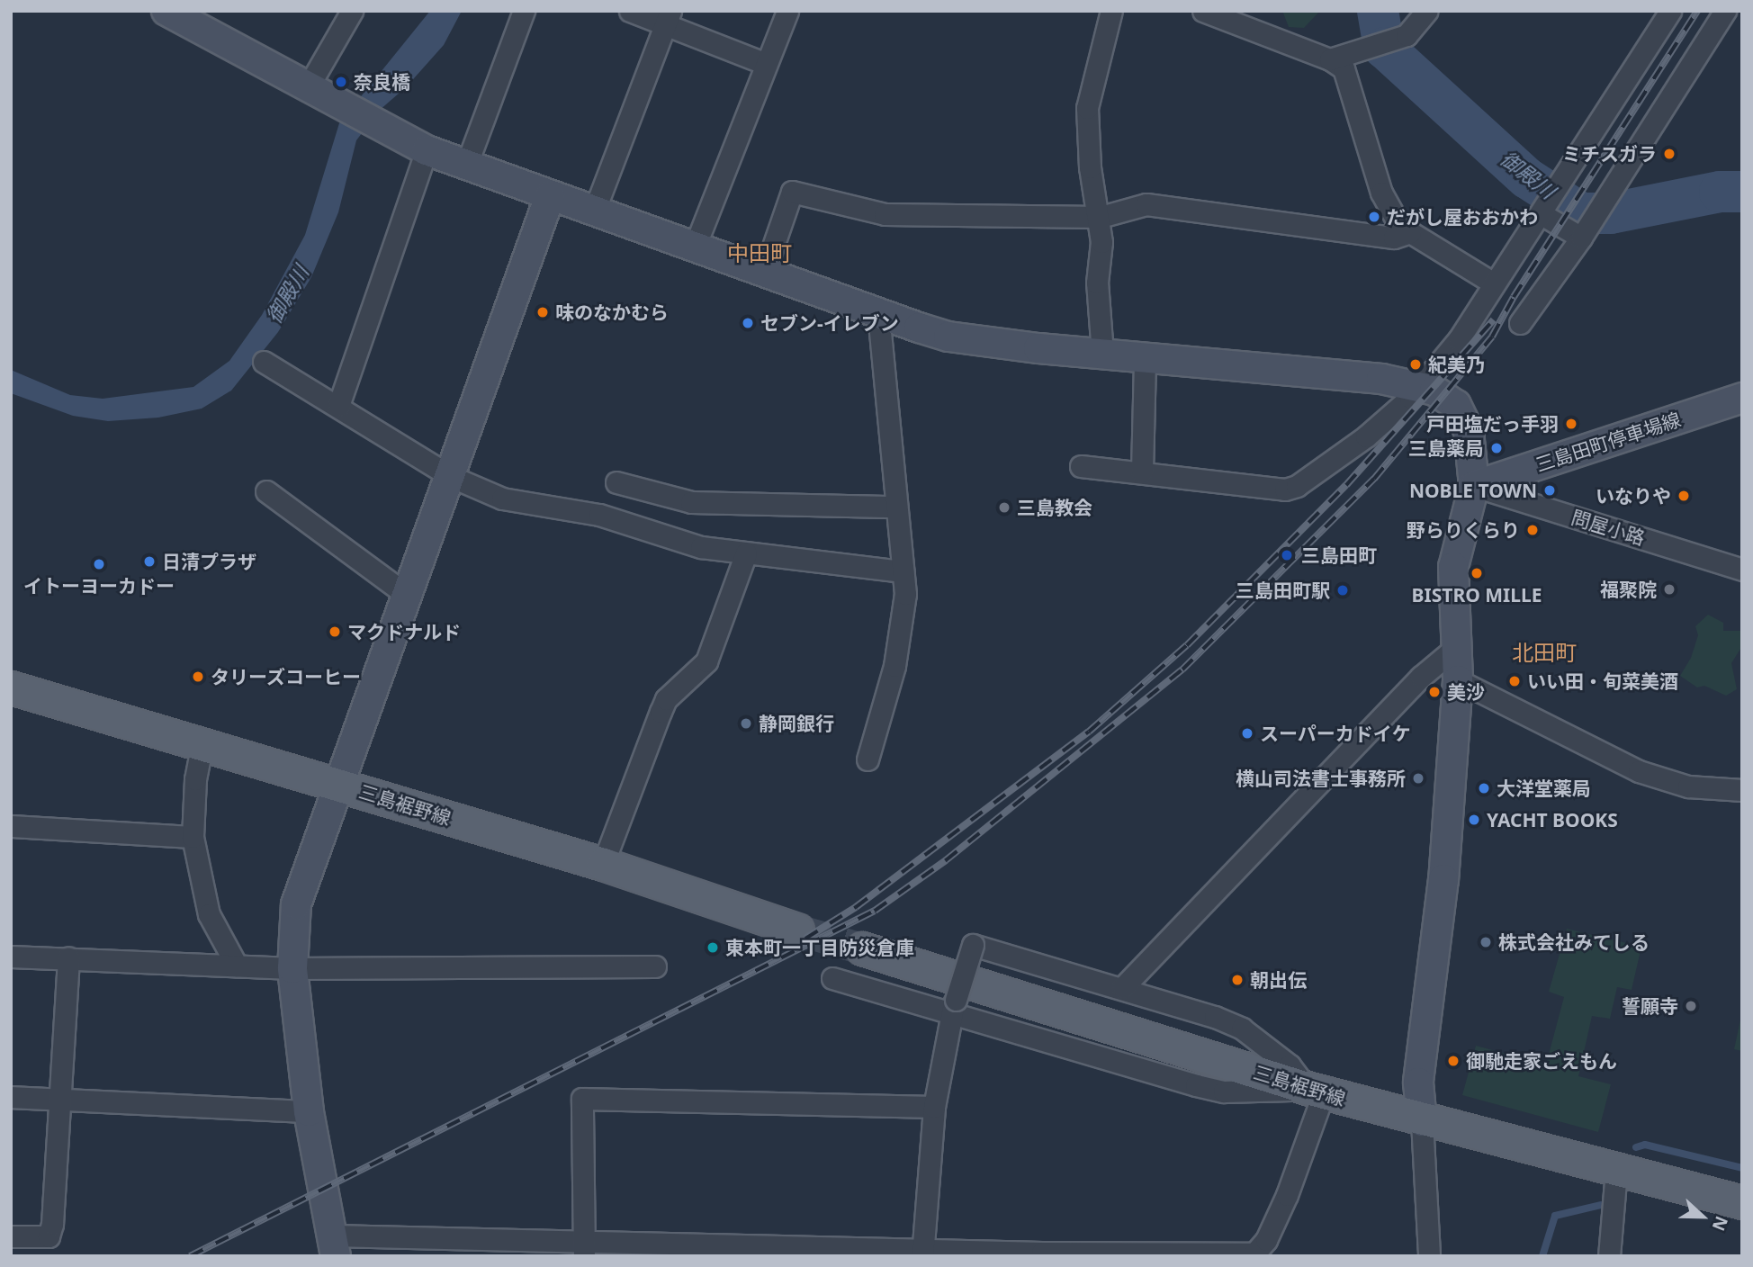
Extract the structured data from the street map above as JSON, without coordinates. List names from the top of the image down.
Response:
{
  "streets": {
    "main road": ["三島裾野線"],
    "street": ["三島田町停車場線", "問屋小路"]
  },
  "crossings": [
    ["三島田町停車場線", "問屋小路"]
  ],
  "districts": ["中田町", "北田町"],
  "water": ["御殿川"],
  "places": [
    "奈良橋",
    "ミチスガラ",
    "だがし屋おおかわ",
    "味のなかむら",
    "セブン-イレブン",
    "紀美乃",
    "戸田塩だっ手羽",
    "三島薬局",
    "NOBLE TOWN",
    "いなりや",
    "三島教会",
    "野らりくらり",
    "三島田町",
    "日清プラザ",
    "イトーヨーカドー",
    "BISTRO MILLE",
    "福聚院",
    "三島田町駅",
    "マクドナルド",
    "タリーズコーヒー",
    "いい田・旬菜美酒",
    "美沙",
    "静岡銀行",
    "スーパーカドイケ",
    "横山司法書士事務所",
    "大洋堂薬局",
    "YACHT BOOKS",
    "株式会社みてしる",
    "東本町一丁目防災倉庫",
    "朝出伝",
    "誓願寺",
    "御馳走家ごえもん"
  ],
  "north": "right"
}
